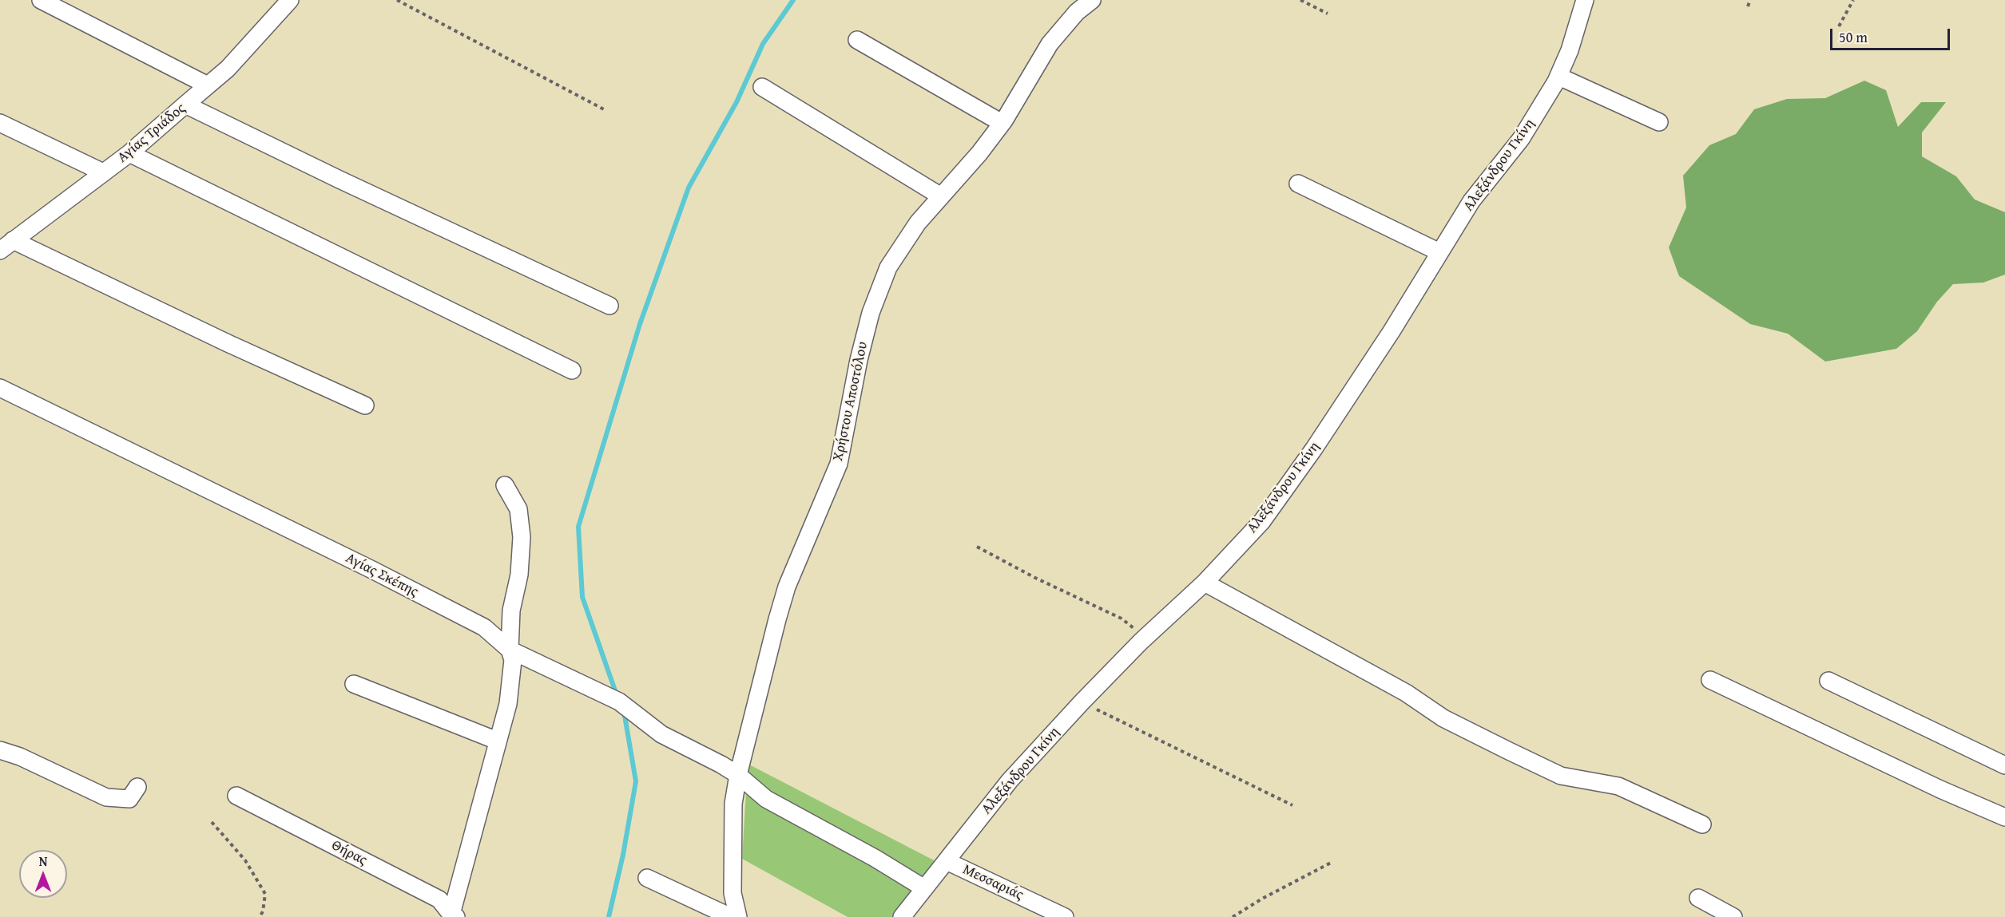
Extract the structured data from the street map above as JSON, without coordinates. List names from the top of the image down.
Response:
{
  "streets": {
    "street": [
      "Αγίας Τριάδος",
      "Αλεξάνδρου Γκίνη",
      "Χρήστου Αποστόλου",
      "Αγίας Σκέπης",
      "Θήρας",
      "Μεσσαριάς"
    ]
  },
  "crossings": [
    ["Αλεξάνδρου Γκίνη", "Αγίας Σκέπης"],
    ["Αλεξάνδρου Γκίνη", "Μεσσαριάς"],
    ["Χρήστου Αποστόλου", "Αγίας Σκέπης"]
  ],
  "scale_bar": "50 m",
  "north": "top"
}
